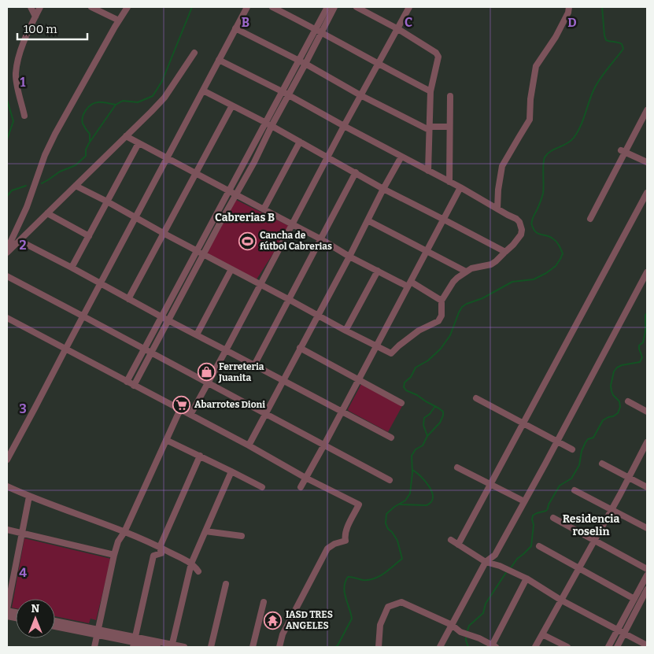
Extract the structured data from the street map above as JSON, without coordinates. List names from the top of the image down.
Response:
{
  "districts": ["Cabrerias B", "Residencia roselin"],
  "places": {
    "sports": ["Cancha de fútbol Cabrerias"],
    "shop": ["Ferreteria Juanita"],
    "supermarket": ["Abarrotes Dioni"],
    "temple": ["IASD TRES ANGELES"]
  },
  "scale_bar": "100 m",
  "north": "top",
  "grid": {
    "columns": ["B", "C", "D"],
    "rows": [
      "1",
      "2",
      "3",
      "4"
    ]
  }
}
